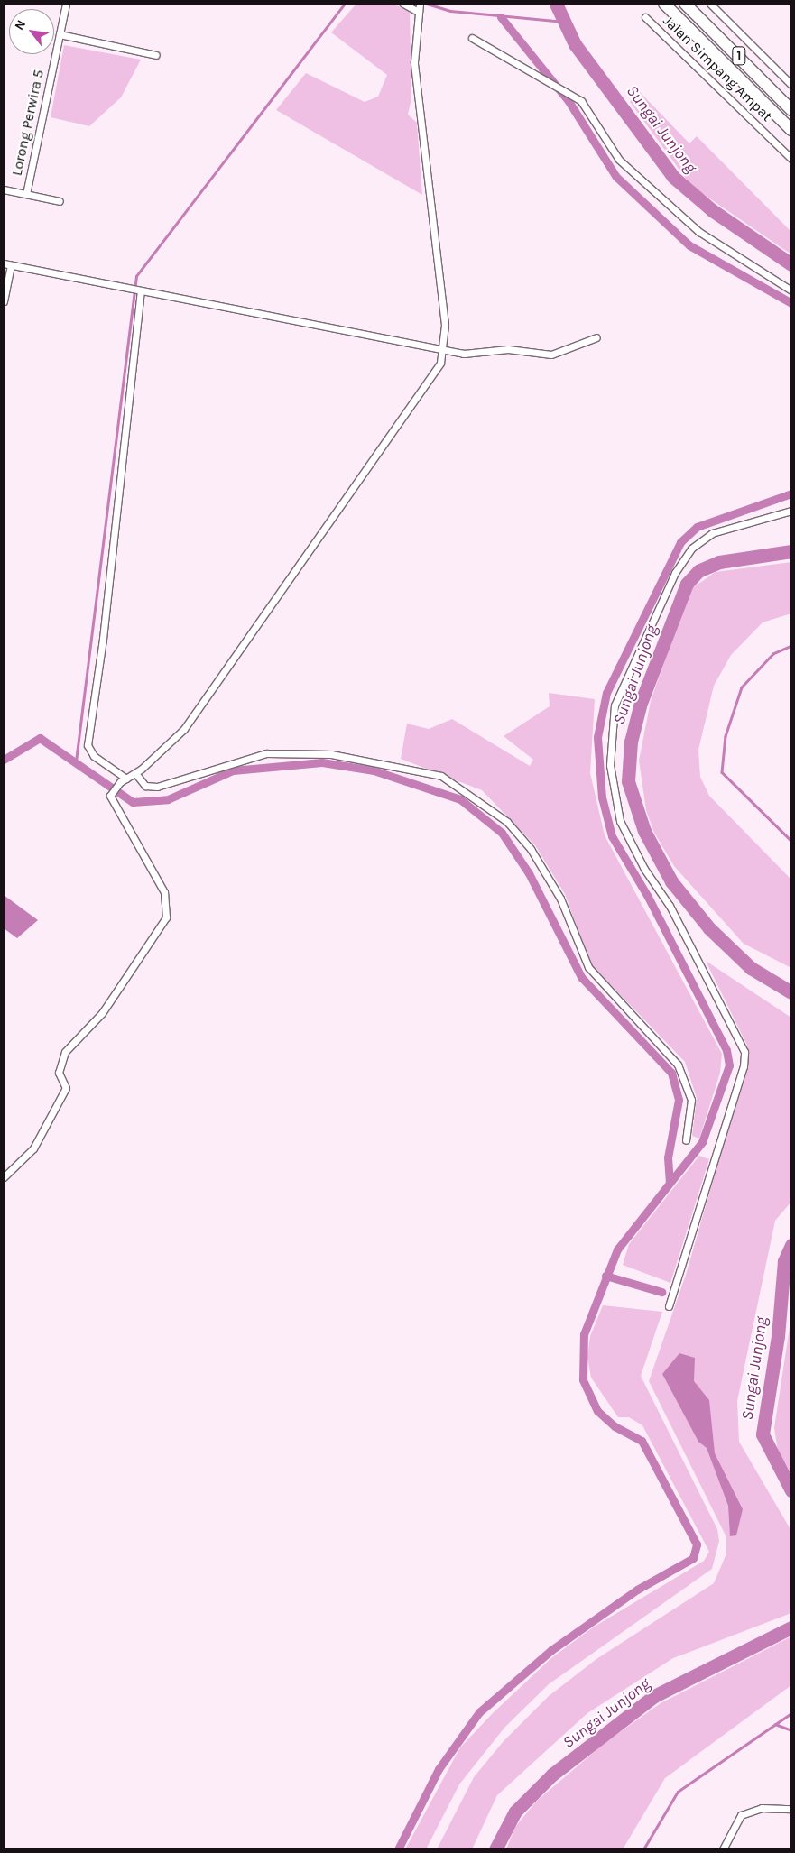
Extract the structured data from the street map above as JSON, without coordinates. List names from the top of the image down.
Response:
{
  "streets": {
    "highway": ["1"],
    "street": ["Jalan Simpang Ampat", "Lorong Perwira 5"]
  },
  "water": ["Sungai Junjong"],
  "north": "top left"
}
